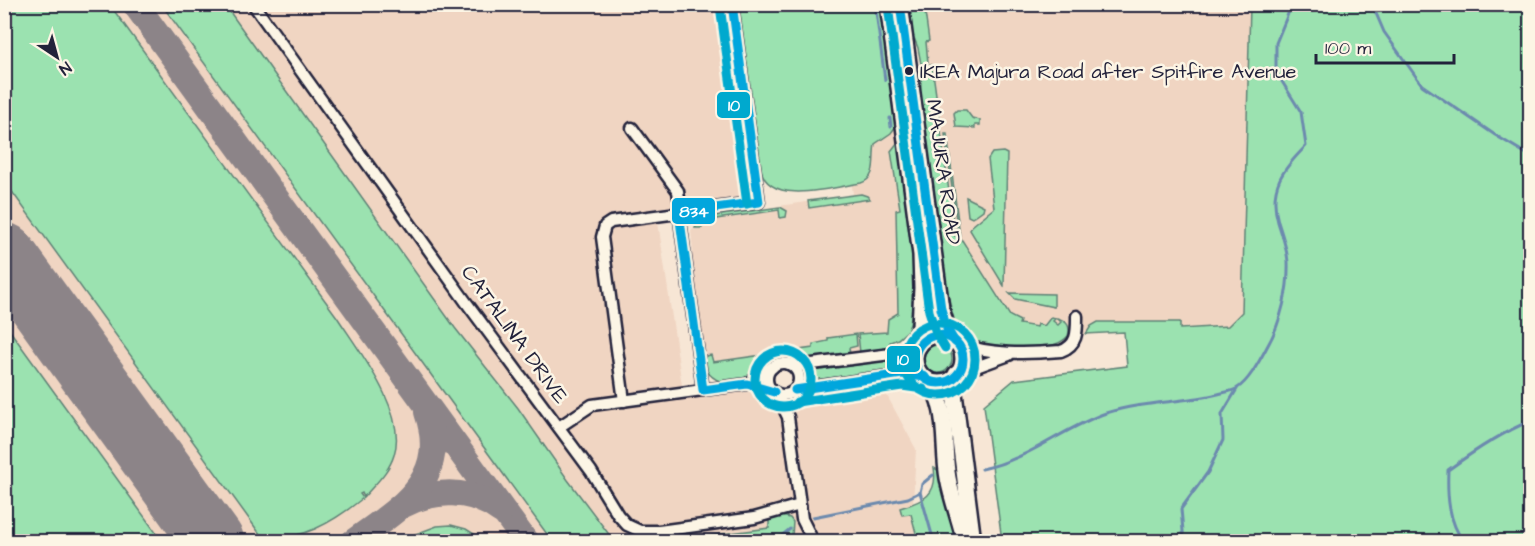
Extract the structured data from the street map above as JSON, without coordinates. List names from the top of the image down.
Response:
{
  "streets": {
    "main road": ["MAJURA ROAD"],
    "street": ["CATALINA DRIVE"]
  },
  "places": ["IKEA Majura Road after Spitfire Avenue"],
  "lines": ["transit line 834", "transit line 10"],
  "scale_bar": "100 m",
  "north": "bottom right"
}
